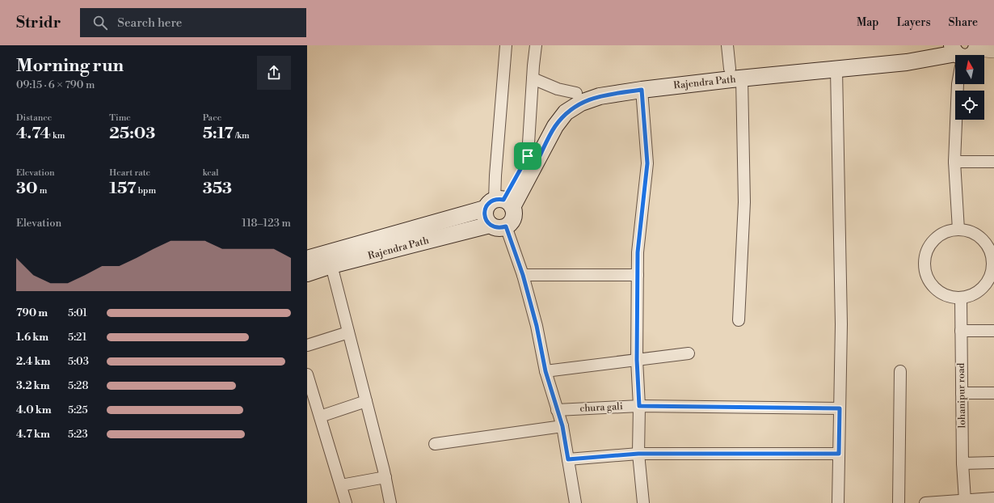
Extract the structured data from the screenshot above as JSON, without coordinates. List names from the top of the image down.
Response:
{
  "streets": {
    "main road": ["Rajendra Path"],
    "street": ["lohanipur road", "chura gali"]
  },
  "north": "top",
  "page": {
    "header": "Stridr",
    "search": "Search here",
    "nav": ["Map", "Layers", "Share"],
    "heading": ["Morning run", "09:15 · 6 × 790 m"],
    "stats": [
      ["Distance", "4.74 km"],
      ["Time", "25:03"],
      ["Pace", "5:17 /km"],
      ["Elevation", "30 m"],
      ["Heart rate", "157 bpm"],
      ["kcal", "353"]
    ],
    "chart": ["Elevation", "118–123 m"],
    "list": [
      {
        "name": "790 m",
        "note": "5:01"
      },
      {
        "name": "1.6 km",
        "note": "5:21"
      },
      {
        "name": "2.4 km",
        "note": "5:03"
      },
      {
        "name": "3.2 km",
        "note": "5:28"
      },
      {
        "name": "4.0 km",
        "note": "5:25"
      },
      {
        "name": "4.7 km",
        "note": "5:23"
      }
    ]
  }
}
